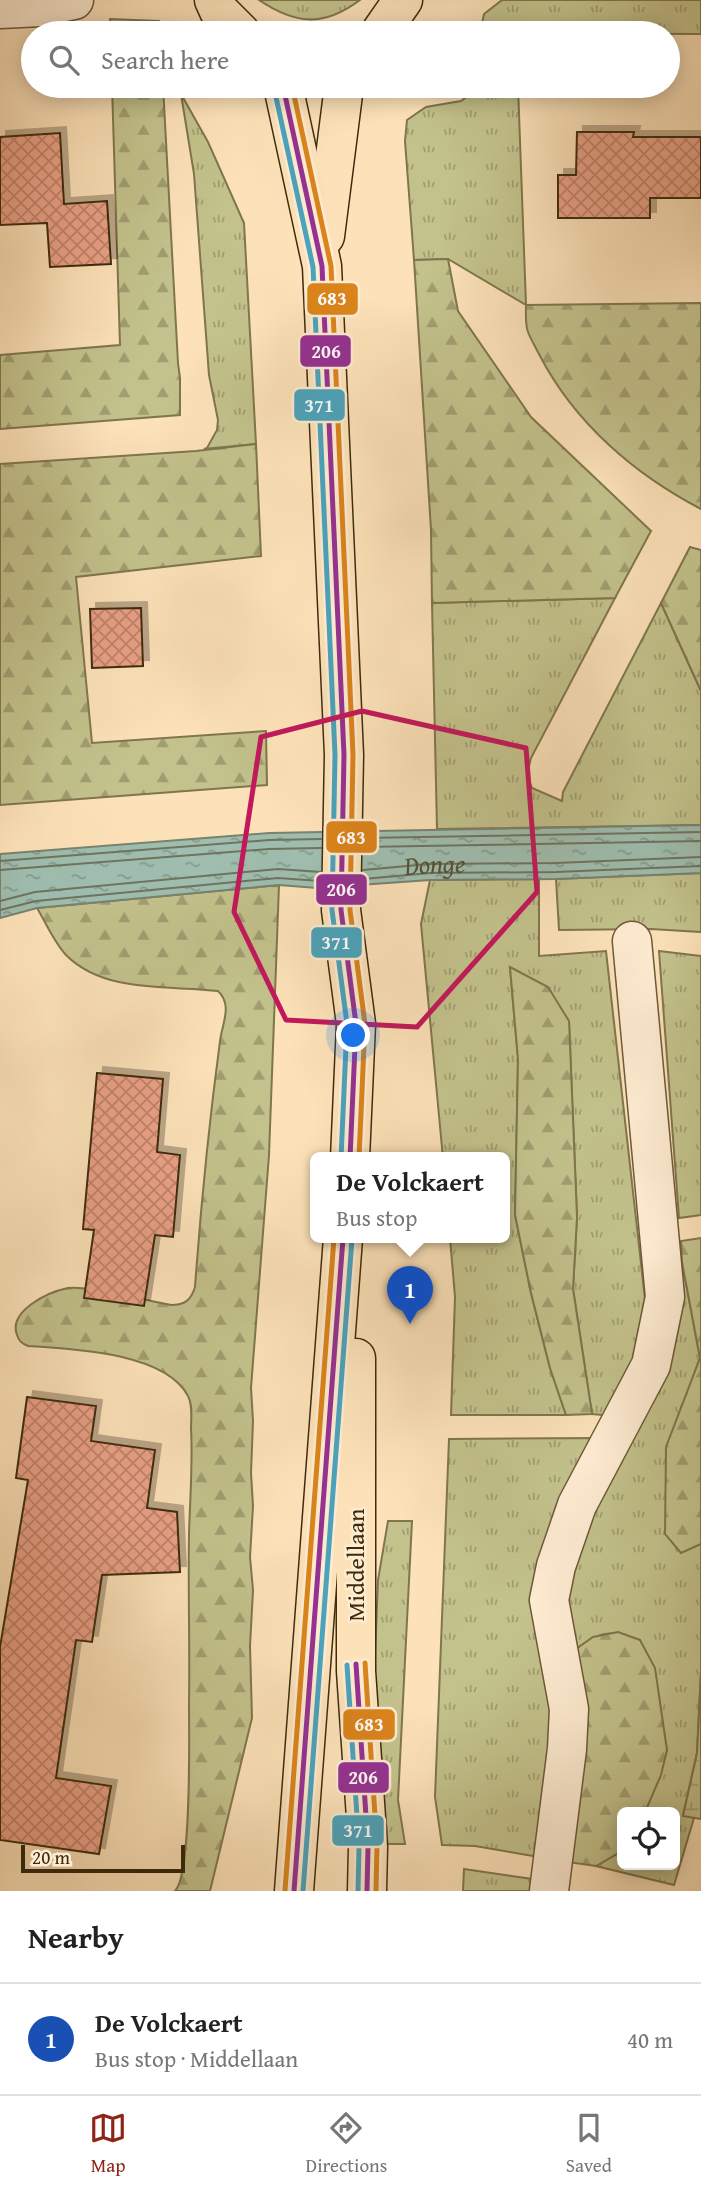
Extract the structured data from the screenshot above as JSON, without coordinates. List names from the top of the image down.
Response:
{
  "streets": {
    "main road": ["Middellaan"]
  },
  "water": ["Donge"],
  "lines": ["transit line 206", "transit line 371", "transit line 683"],
  "scale_bar": "20 m",
  "page": {
    "search": "Search here",
    "popup": ["De Volckaert", "Bus stop"],
    "pins": "1",
    "scale": "20 m",
    "heading": "Nearby",
    "list": [
      {
        "mark": "1",
        "name": "De Volckaert",
        "note": "Bus stop · Middellaan",
        "value": "40 m"
      }
    ],
    "nav": ["Map", "Directions", "Saved"]
  }
}
